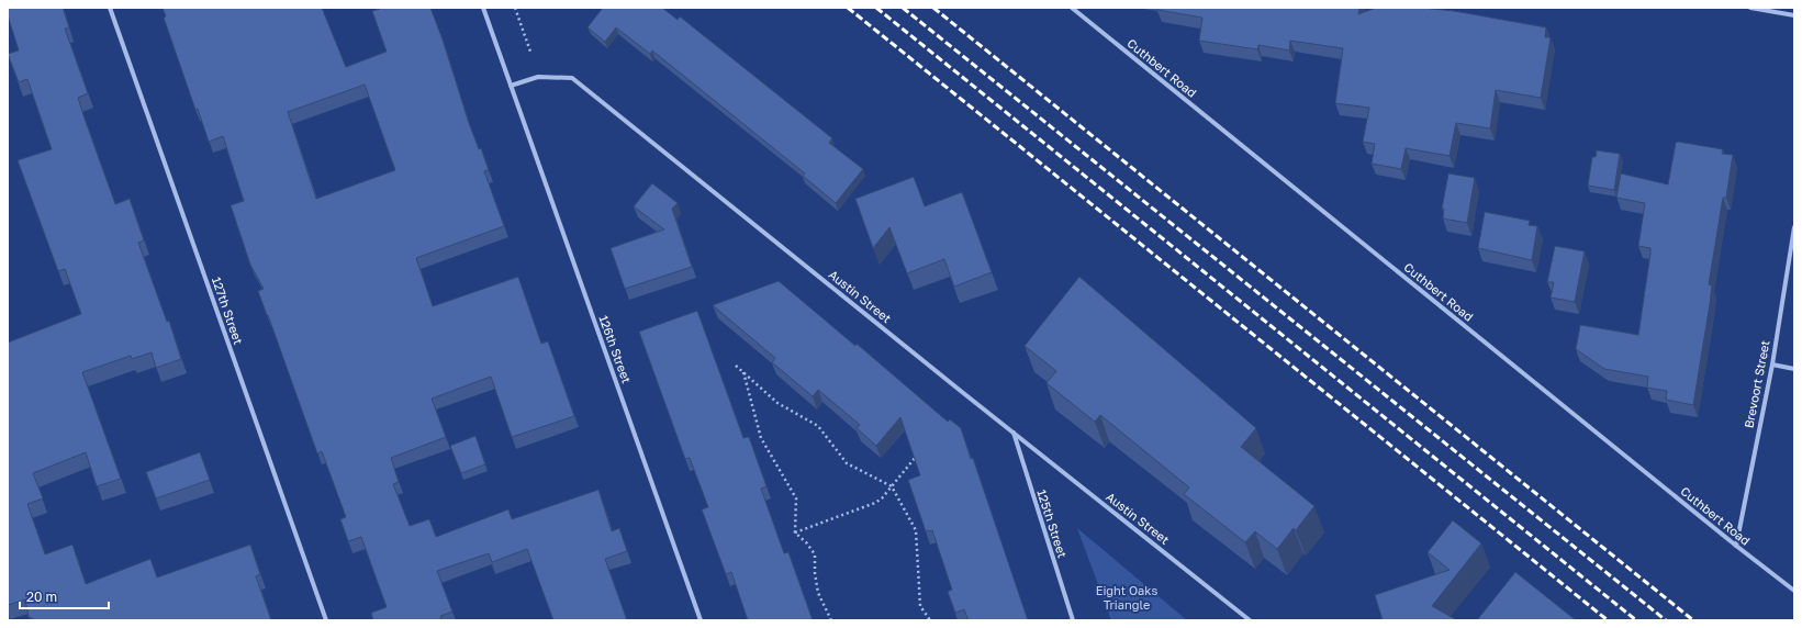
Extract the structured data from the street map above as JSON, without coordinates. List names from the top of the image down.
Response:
{
  "streets": {
    "street": [
      "Cuthbert Road",
      "Austin Street",
      "127th Street",
      "126th Street",
      "Brevoort Street",
      "125th Street"
    ]
  },
  "crossings": [
    ["Cuthbert Road", "Brevoort Street"],
    ["Austin Street", "126th Street"],
    ["Austin Street", "125th Street"]
  ],
  "parks": ["Eight Oaks Triangle"],
  "scale_bar": "20 m"
}
